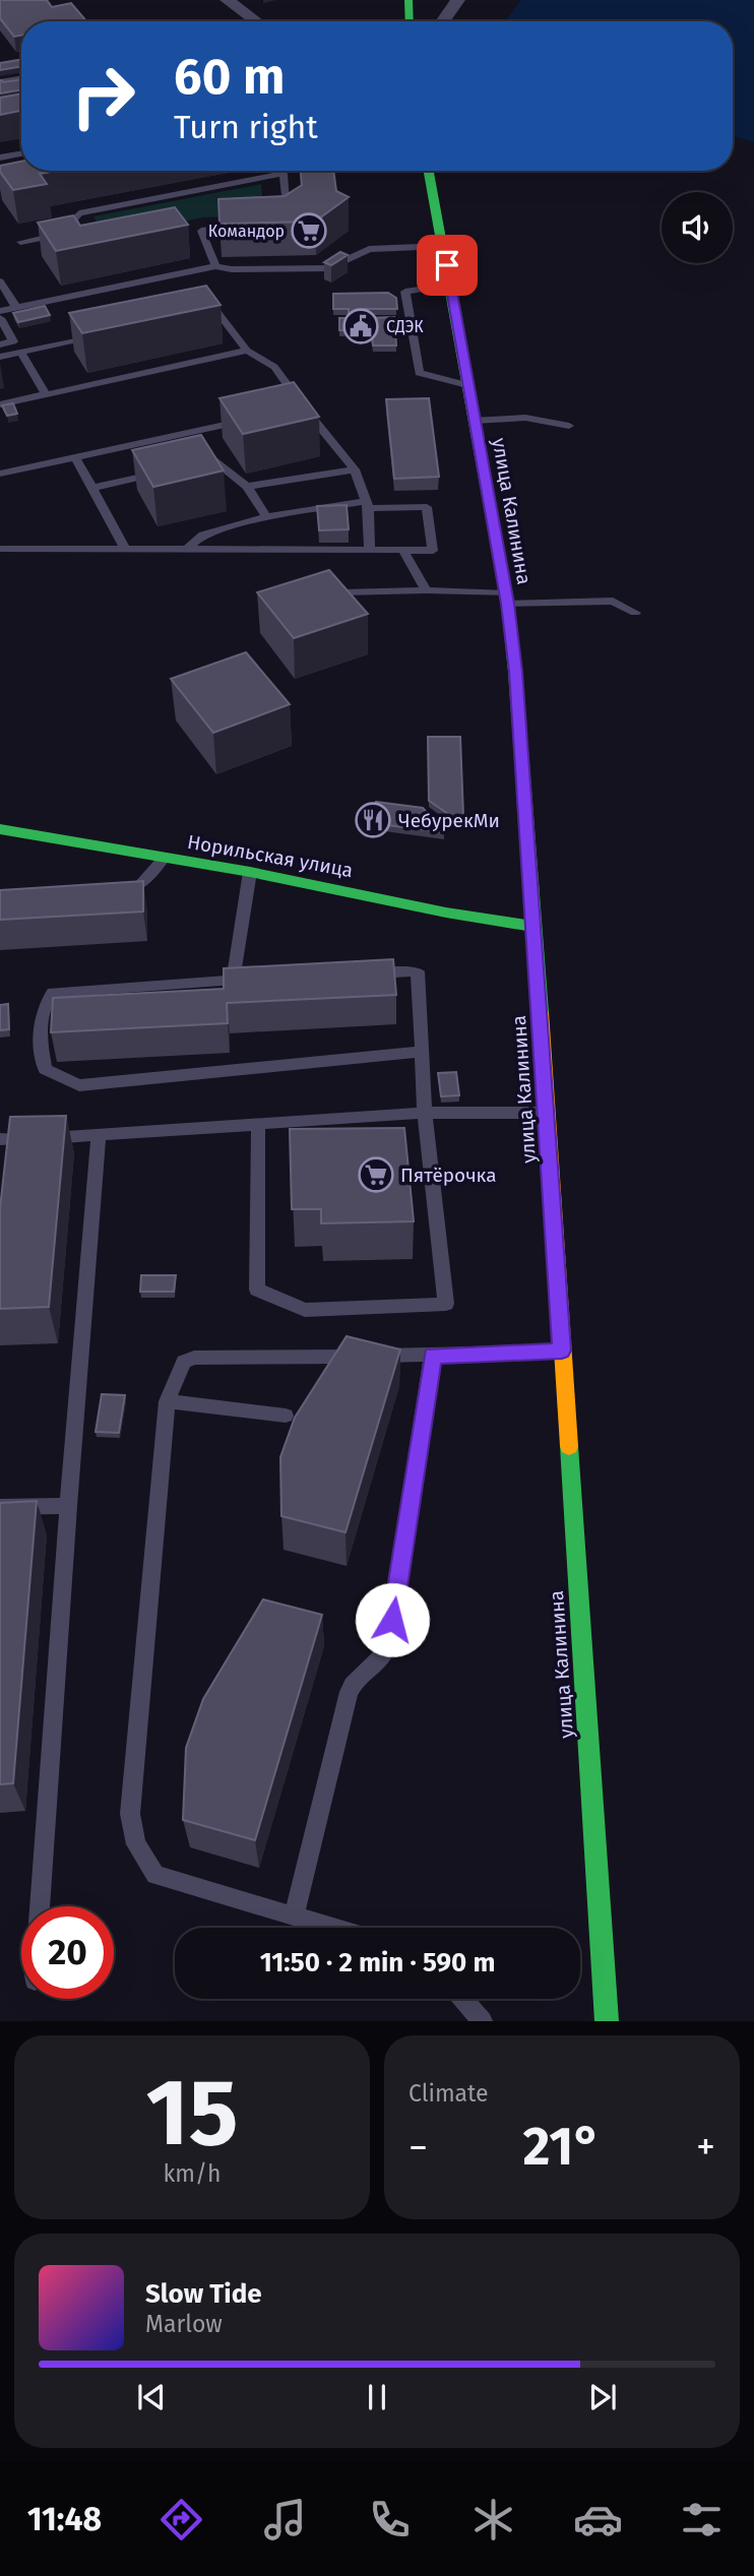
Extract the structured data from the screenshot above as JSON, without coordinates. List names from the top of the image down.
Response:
{
  "streets": {
    "main road": ["улица Калинина", "Норильская улица"]
  },
  "crossings": [
    ["улица Калинина", "Норильская улица"]
  ],
  "places": {
    "supermarket": ["Командор", "Пятёрочка"],
    "public building": ["СДЭК"],
    "restaurant": ["ЧебурекМи"]
  },
  "page": {
    "turn": ["60 m", "Turn right"],
    "limit": "20",
    "trip": "11:50 · 2 min · 590 m",
    "tile": [
      ["15", "km/h"],
      "Climate"
    ],
    "heat": ["−", "21°", "+"],
    "song": ["Slow Tide", "Marlow"],
    "tabs": "11:48"
  }
}
